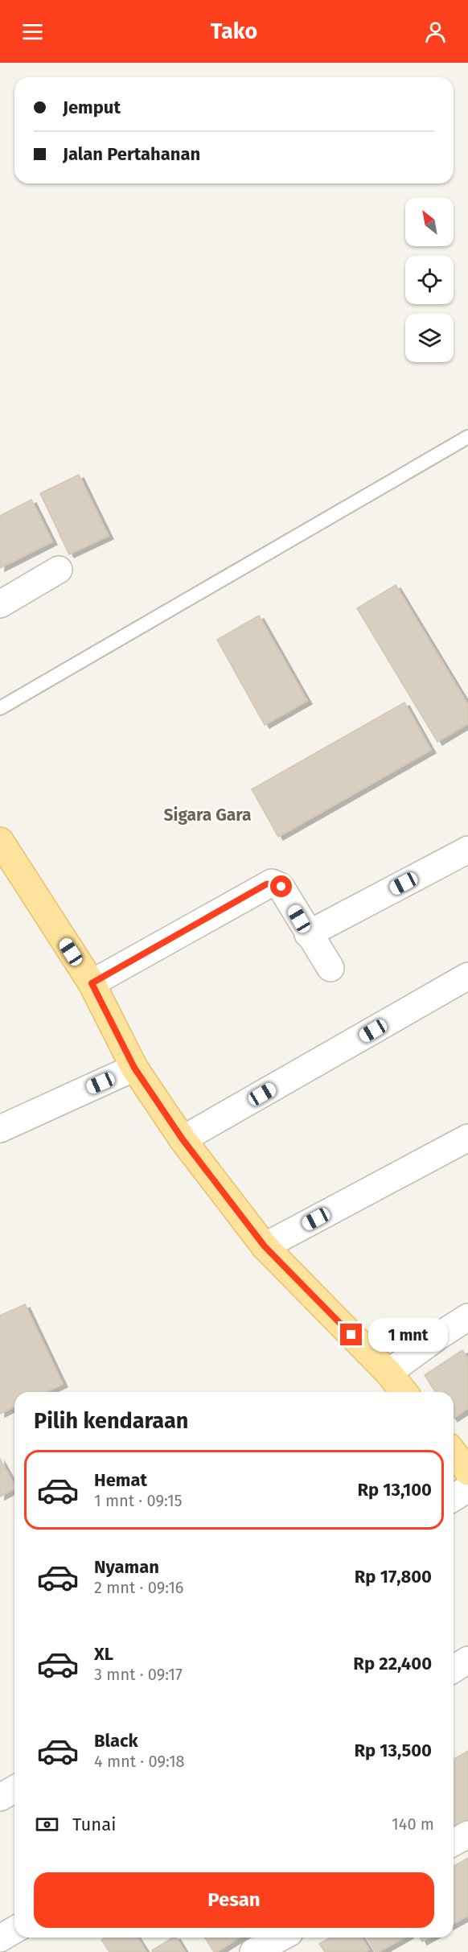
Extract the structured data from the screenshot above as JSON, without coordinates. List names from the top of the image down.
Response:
{
  "districts": ["Sigara Gara"],
  "north": "top left",
  "page": {
    "header": "Tako",
    "banner": ["Jemput", "Jalan Pertahanan"],
    "bubble": "1 mnt",
    "heading": "Pilih kendaraan",
    "list": [
      {
        "name": "Hemat",
        "note": "1 mnt · 09:15",
        "value": "Rp 13,100"
      },
      {
        "name": "Nyaman",
        "note": "2 mnt · 09:16",
        "value": "Rp 17,800"
      },
      {
        "name": "XL",
        "note": "3 mnt · 09:17",
        "value": "Rp 22,400"
      },
      {
        "name": "Black",
        "note": "4 mnt · 09:18",
        "value": "Rp 13,500"
      }
    ],
    "pay": ["Tunai", "140 m"],
    "buttons": "Pesan"
  }
}
